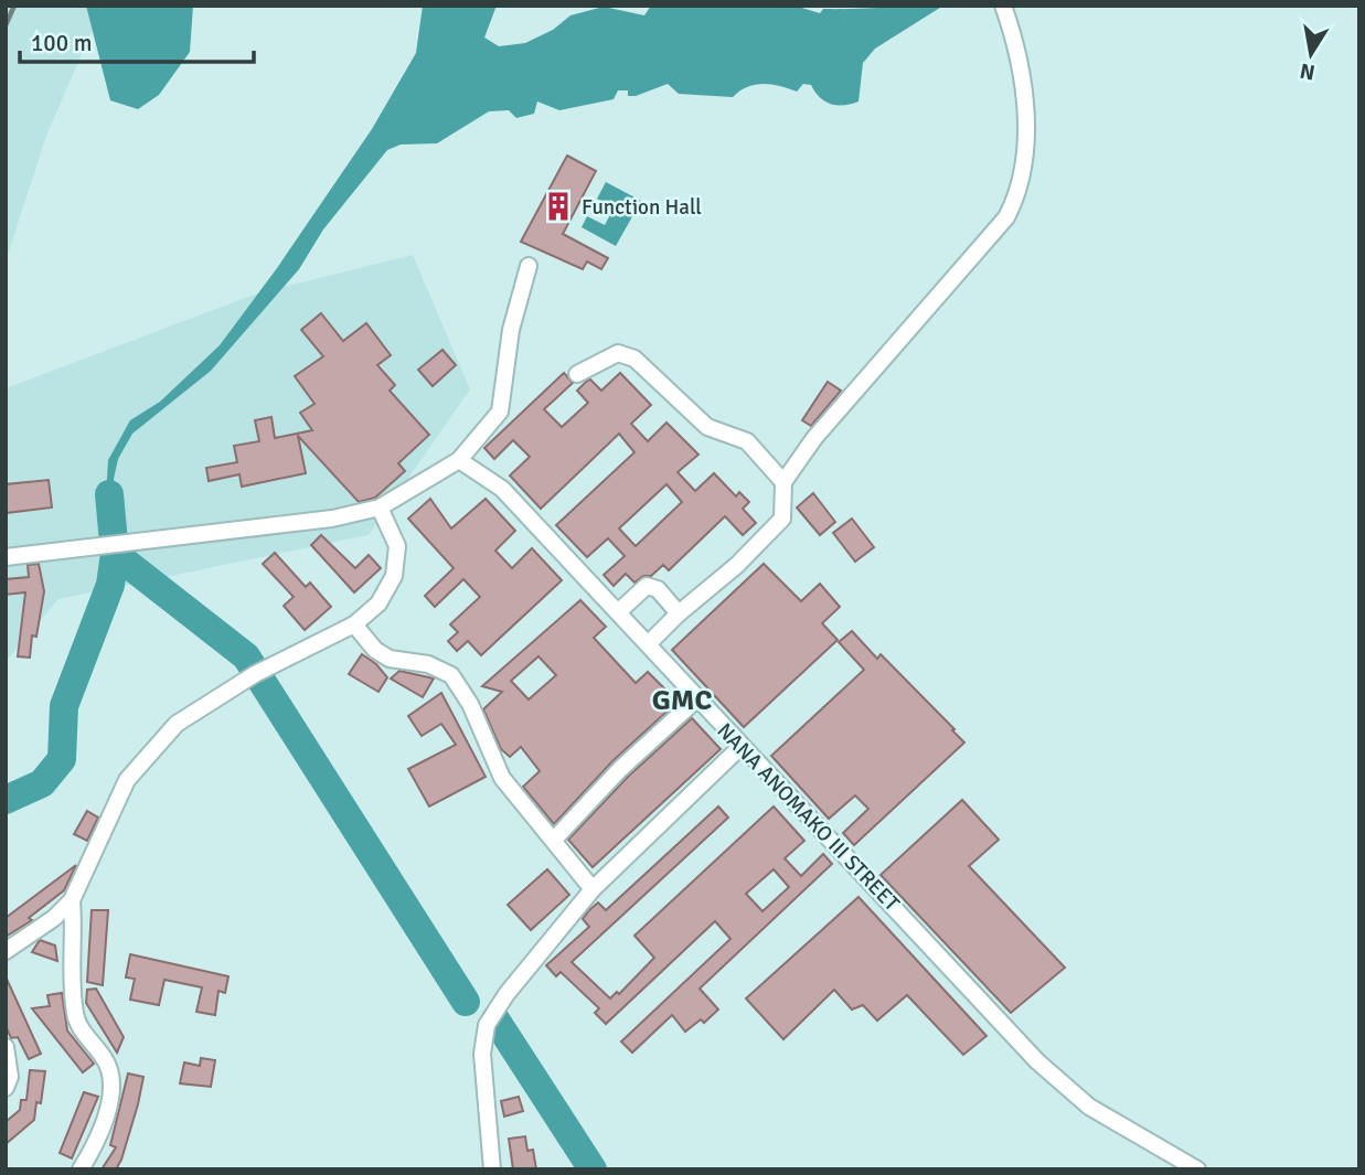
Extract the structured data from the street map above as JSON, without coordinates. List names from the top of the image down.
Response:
{
  "streets": {
    "street": ["NANA ANOMAKO III STREET"]
  },
  "districts": ["GMC"],
  "places": {
    "building": ["Function Hall"]
  },
  "scale_bar": "100 m",
  "north": "bottom"
}
